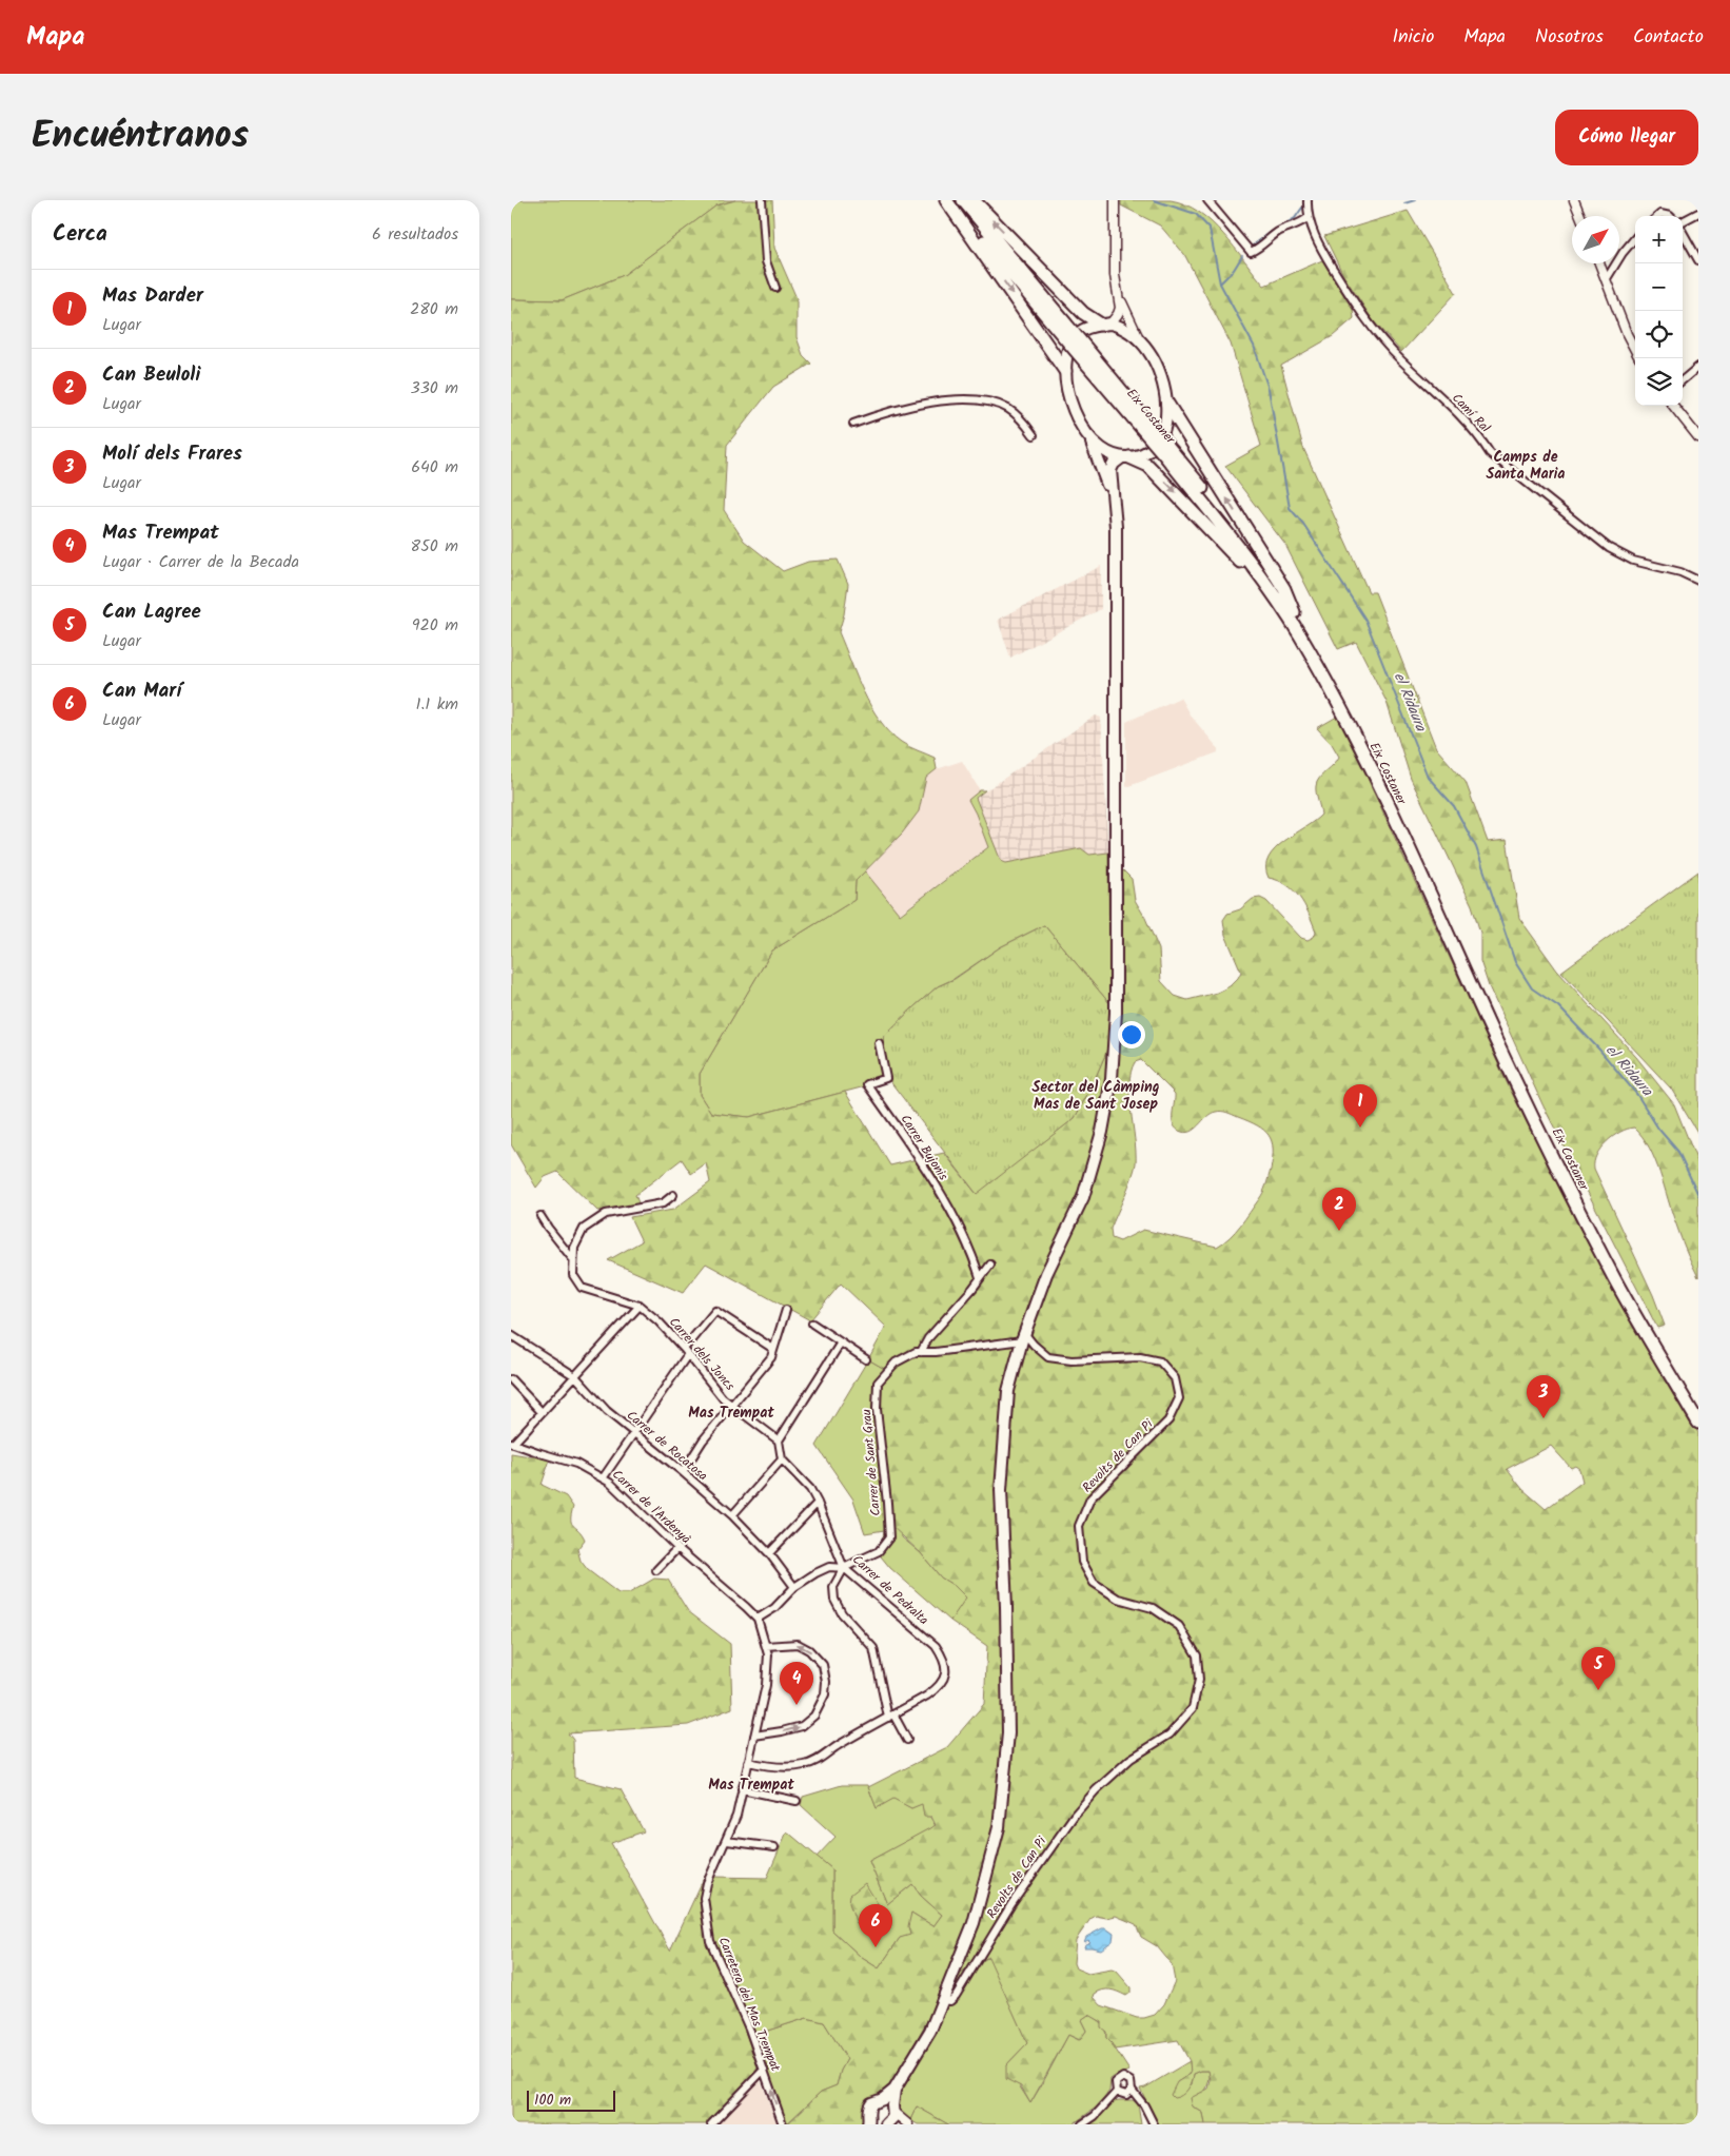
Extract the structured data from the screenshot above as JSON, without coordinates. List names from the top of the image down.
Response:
{
  "streets": {
    "highway": ["Eix Costaner"],
    "street": [
      "Camí Ral",
      "Carrer Bujonis",
      "Carrer dels Joncs",
      "Carrer de Rocatosa",
      "Revolts de Can Pi",
      "Carrer de Sant Grau",
      "Carrer de l'Ardenyà",
      "Carrer de Pedralta",
      "Carretera del Mas Trempat"
    ]
  },
  "crossings": [
    ["Carrer de Rocatosa", "Carrer de Sant Grau"],
    ["Revolts de Can Pi", "Carrer de Sant Grau"],
    ["Carrer de Sant Grau", "Carrer de l'Ardenyà"],
    ["Carrer de Sant Grau", "Carrer de Pedralta"],
    ["Carrer de Sant Grau", "Carretera del Mas Trempat"],
    ["Carrer de l'Ardenyà", "Carretera del Mas Trempat"],
    ["Carrer de Pedralta", "Carretera del Mas Trempat"]
  ],
  "districts": [
    "Camps de Santa Maria",
    "Sector del Càmping Mas de Sant Josep",
    "Mas Trempat",
    "Mas Trempat"
  ],
  "water": ["el Ridaura"],
  "scale_bar": "100 m",
  "north": "top right",
  "page": {
    "header": "Mapa",
    "nav": [
      "Inicio",
      "Mapa",
      "Nosotros",
      "Contacto"
    ],
    "title": "Encuéntranos",
    "buttons": "Cómo llegar",
    "heading": ["Cerca", "6 resultados"],
    "map_buttons": ["+", "−"],
    "list": [
      {
        "mark": "1",
        "name": "Mas Darder",
        "note": "Lugar",
        "value": "280 m"
      },
      {
        "mark": "2",
        "name": "Can Beuloli",
        "note": "Lugar",
        "value": "330 m"
      },
      {
        "mark": "3",
        "name": "Molí dels Frares",
        "note": "Lugar",
        "value": "640 m"
      },
      {
        "mark": "4",
        "name": "Mas Trempat",
        "note": "Lugar · Carrer de la Becada",
        "value": "850 m"
      },
      {
        "mark": "5",
        "name": "Can Lagree",
        "note": "Lugar",
        "value": "920 m"
      },
      {
        "mark": "6",
        "name": "Can Marí",
        "note": "Lugar",
        "value": "1.1 km"
      }
    ],
    "pins": [
      "1",
      "2",
      "3",
      "5",
      "4",
      "6"
    ],
    "scale": "100 m"
  }
}
